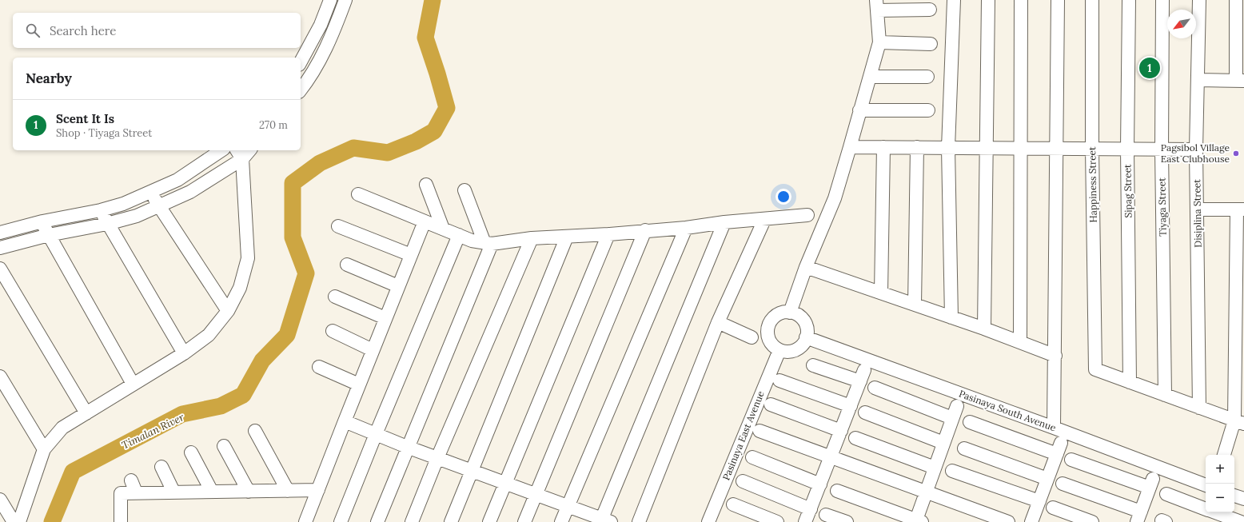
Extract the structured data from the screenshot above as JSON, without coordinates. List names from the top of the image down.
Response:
{
  "streets": {
    "street": [
      "Happiness Street",
      "Sipag Street",
      "Tiyaga Street",
      "Disiplina Street",
      "Pasinaya South Avenue",
      "Pasinaya East Avenue"
    ]
  },
  "crossings": [
    ["Happiness Street", "Sipag Street"],
    ["Pasinaya South Avenue", "Pasinaya East Avenue"]
  ],
  "water": ["Timalan River"],
  "places": ["Pagsibol Village East Clubhouse"],
  "north": "bottom left",
  "page": {
    "search": "Search here",
    "pins": "1",
    "heading": "Nearby",
    "list": [
      {
        "mark": "1",
        "name": "Scent It Is",
        "note": "Shop · Tiyaga Street",
        "value": "270 m"
      }
    ],
    "map_buttons": ["+", "−"]
  }
}
